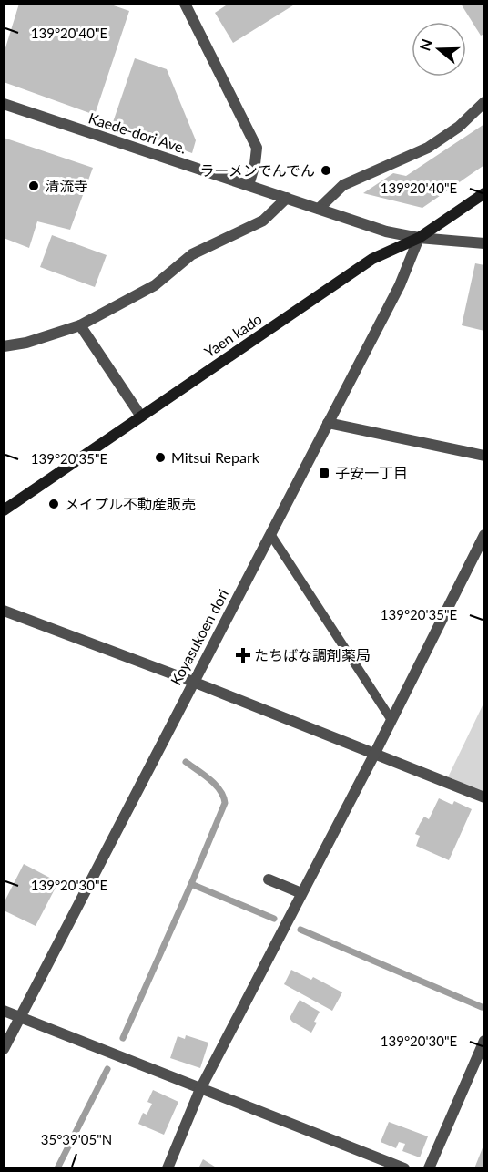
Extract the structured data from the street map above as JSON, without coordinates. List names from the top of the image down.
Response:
{
  "streets": {
    "main road": ["Yaen kado"],
    "street": ["Kaede-dori Ave.", "Koyasukoen dori"]
  },
  "crossings": [
    ["Kaede-dori Ave.", "Yaen kado"],
    ["Kaede-dori Ave.", "Koyasukoen dori"],
    ["Yaen kado", "Koyasukoen dori"]
  ],
  "places": {
    "other": [
      "ラーメンでんでん",
      "清流寺",
      "Mitsui Repark",
      "メイプル不動産販売"
    ],
    "transit": ["子安一丁目"],
    "health": ["たちばな調剤薬局"]
  },
  "north": "left",
  "coordinates": [
    "139°20'40\"E",
    "139°20'35\"E",
    "139°20'30\"E",
    "35°39'05\"N"
  ]
}
